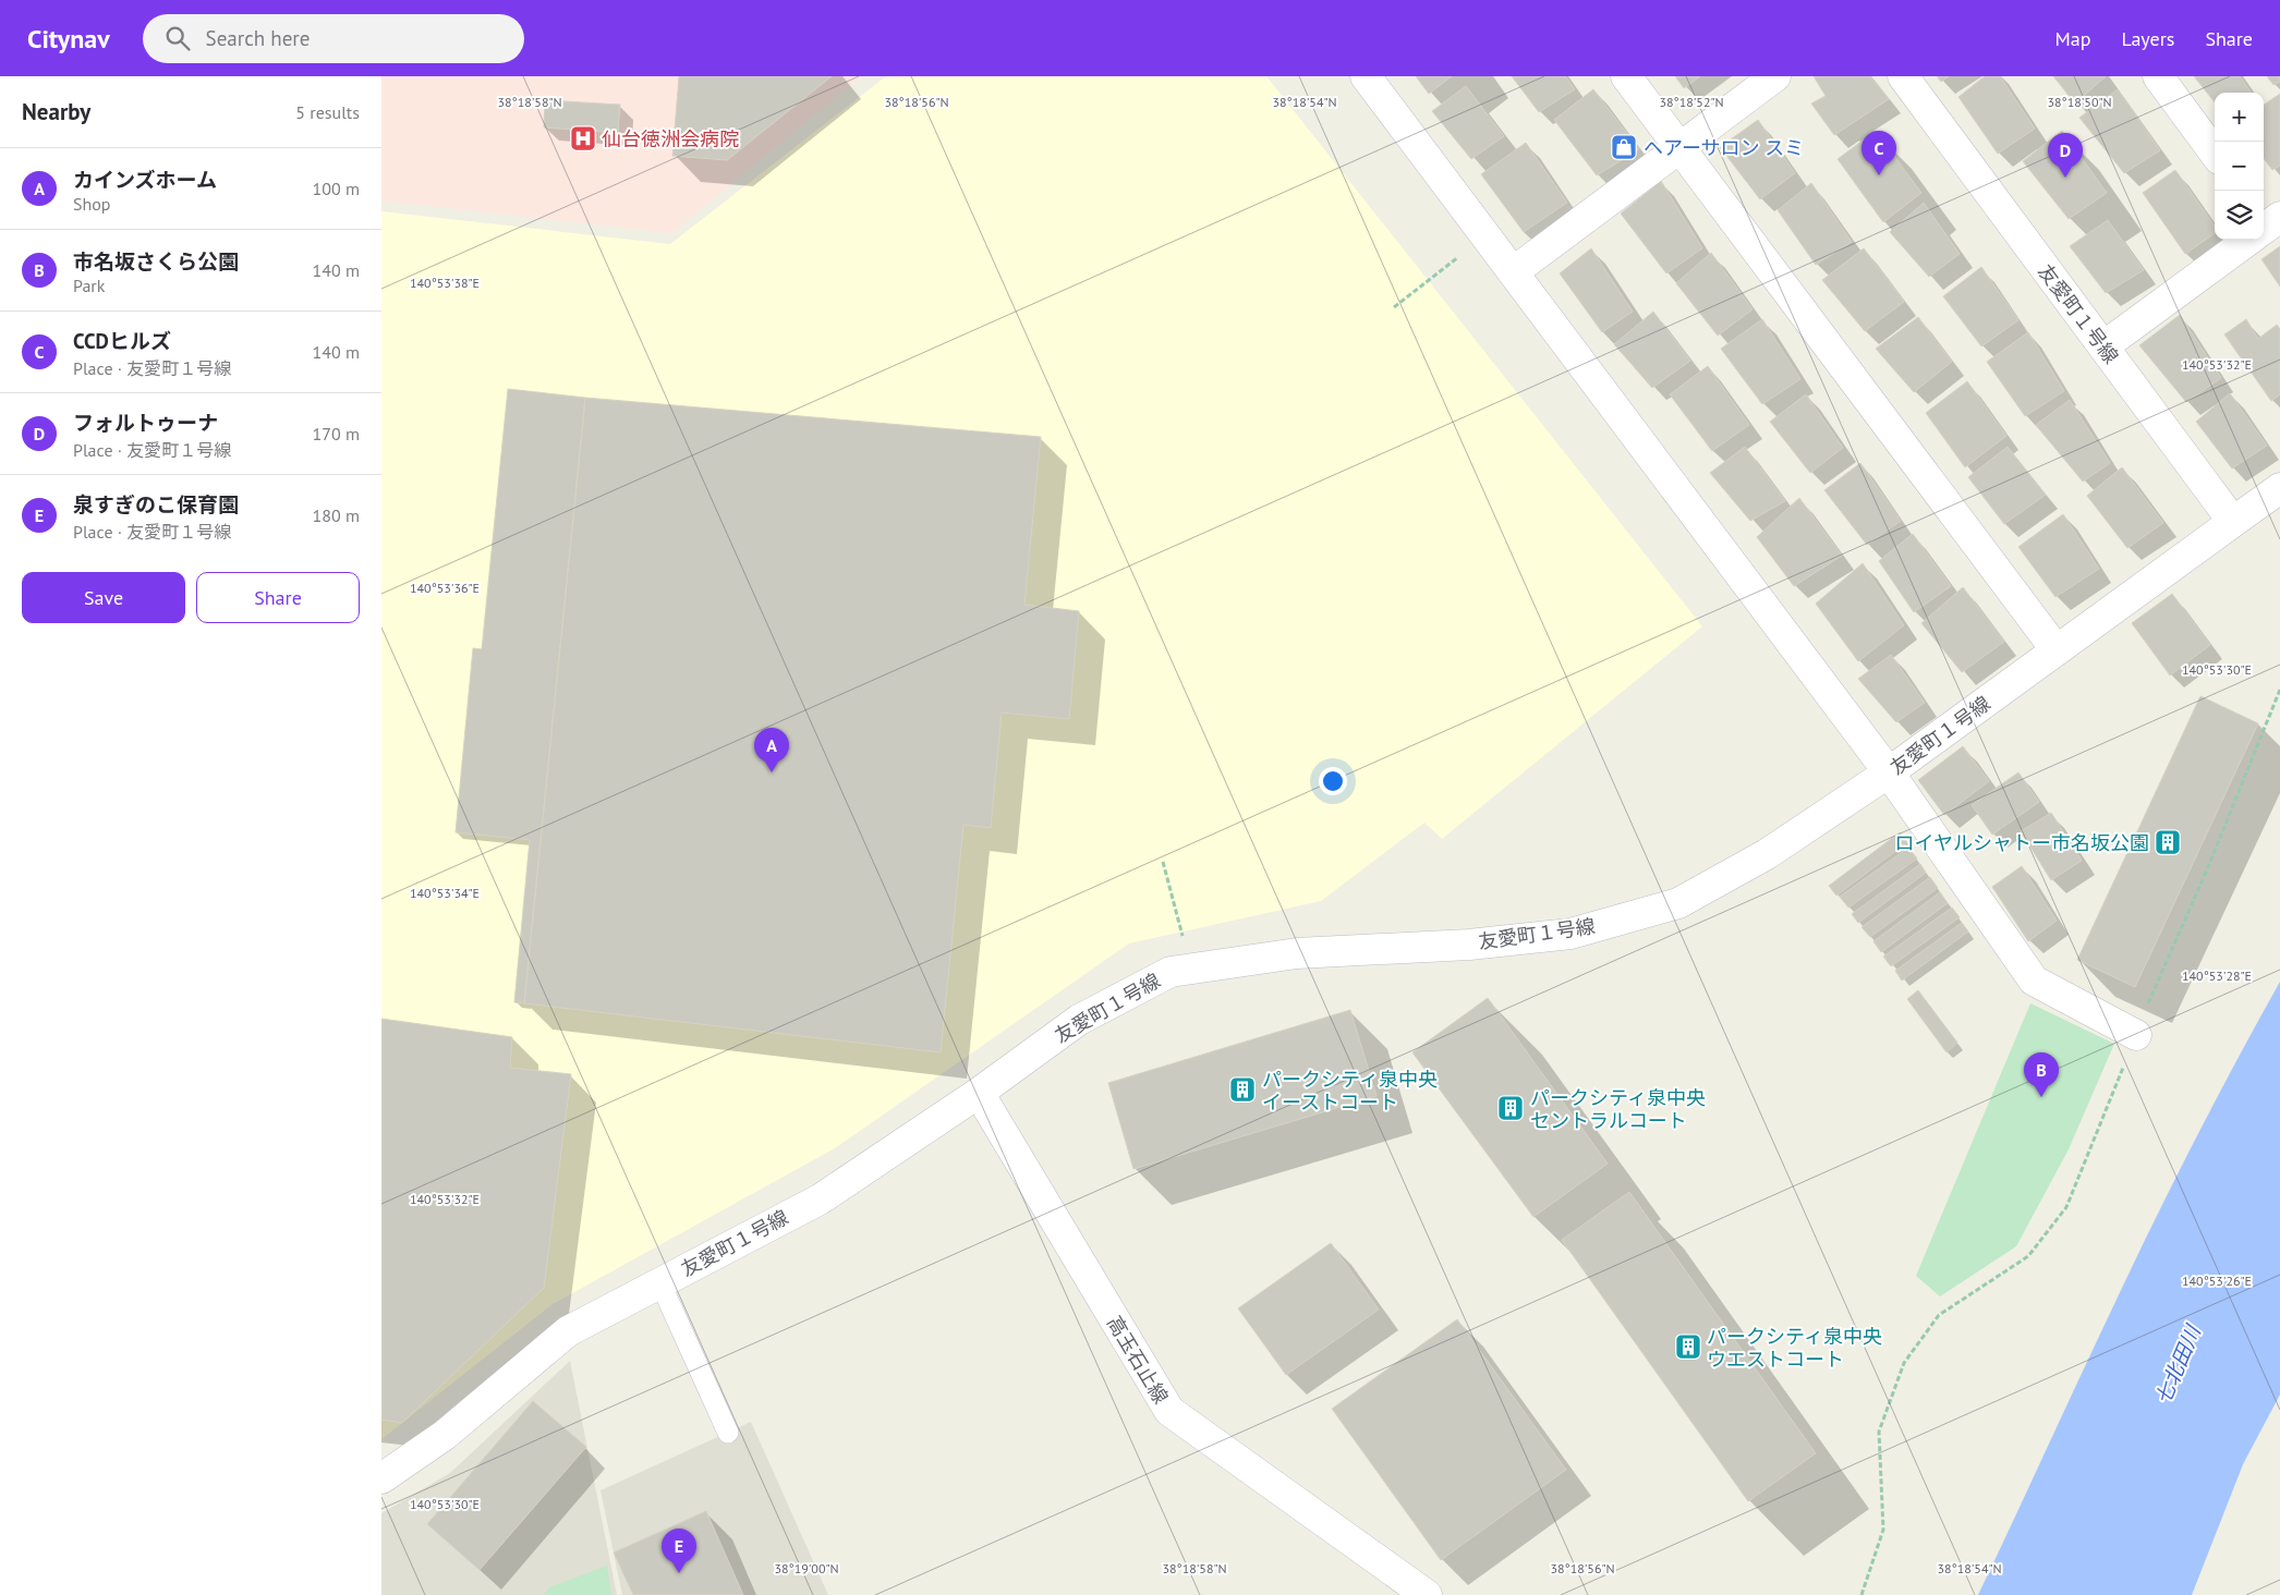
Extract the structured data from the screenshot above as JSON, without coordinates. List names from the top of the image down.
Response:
{
  "streets": {
    "street": ["友愛町１号線", "高玉石止線"]
  },
  "crossings": [
    ["友愛町１号線", "高玉石止線"]
  ],
  "water": ["七北田川"],
  "places": {
    "hospital": ["仙台徳洲会病院"],
    "shop": ["ヘアーサロン スミ"],
    "building": [
      "ロイヤルシャトー市名坂公園",
      "パークシティ泉中央 イーストコート",
      "パークシティ泉中央 セントラルコート",
      "パークシティ泉中央 ウエストコート"
    ]
  },
  "page": {
    "header": "Citynav",
    "search": "Search here",
    "nav": ["Map", "Layers", "Share"],
    "heading": ["Nearby", "5 results"],
    "map_buttons": ["+", "−"],
    "pins": [
      "C",
      "D",
      "A",
      "B",
      "E"
    ],
    "list": [
      {
        "mark": "A",
        "name": "カインズホーム",
        "note": "Shop",
        "value": "100 m"
      },
      {
        "mark": "B",
        "name": "市名坂さくら公園",
        "note": "Park",
        "value": "140 m"
      },
      {
        "mark": "C",
        "name": "CCDヒルズ",
        "note": "Place · 友愛町１号線",
        "value": "140 m"
      },
      {
        "mark": "D",
        "name": "フォルトゥーナ",
        "note": "Place · 友愛町１号線",
        "value": "170 m"
      },
      {
        "mark": "E",
        "name": "泉すぎのこ保育園",
        "note": "Place · 友愛町１号線",
        "value": "180 m"
      }
    ],
    "buttons": ["Save", "Share"]
  },
  "coordinates": [
    "38°18'58\"N",
    "38°18'56\"N",
    "38°18'54\"N",
    "38°18'52\"N",
    "38°18'50\"N",
    "140°53'38\"E",
    "140°53'32\"E",
    "140°53'36\"E",
    "140°53'30\"E",
    "140°53'34\"E",
    "140°53'28\"E",
    "140°53'26\"E",
    "38°19'00\"N"
  ]
}
